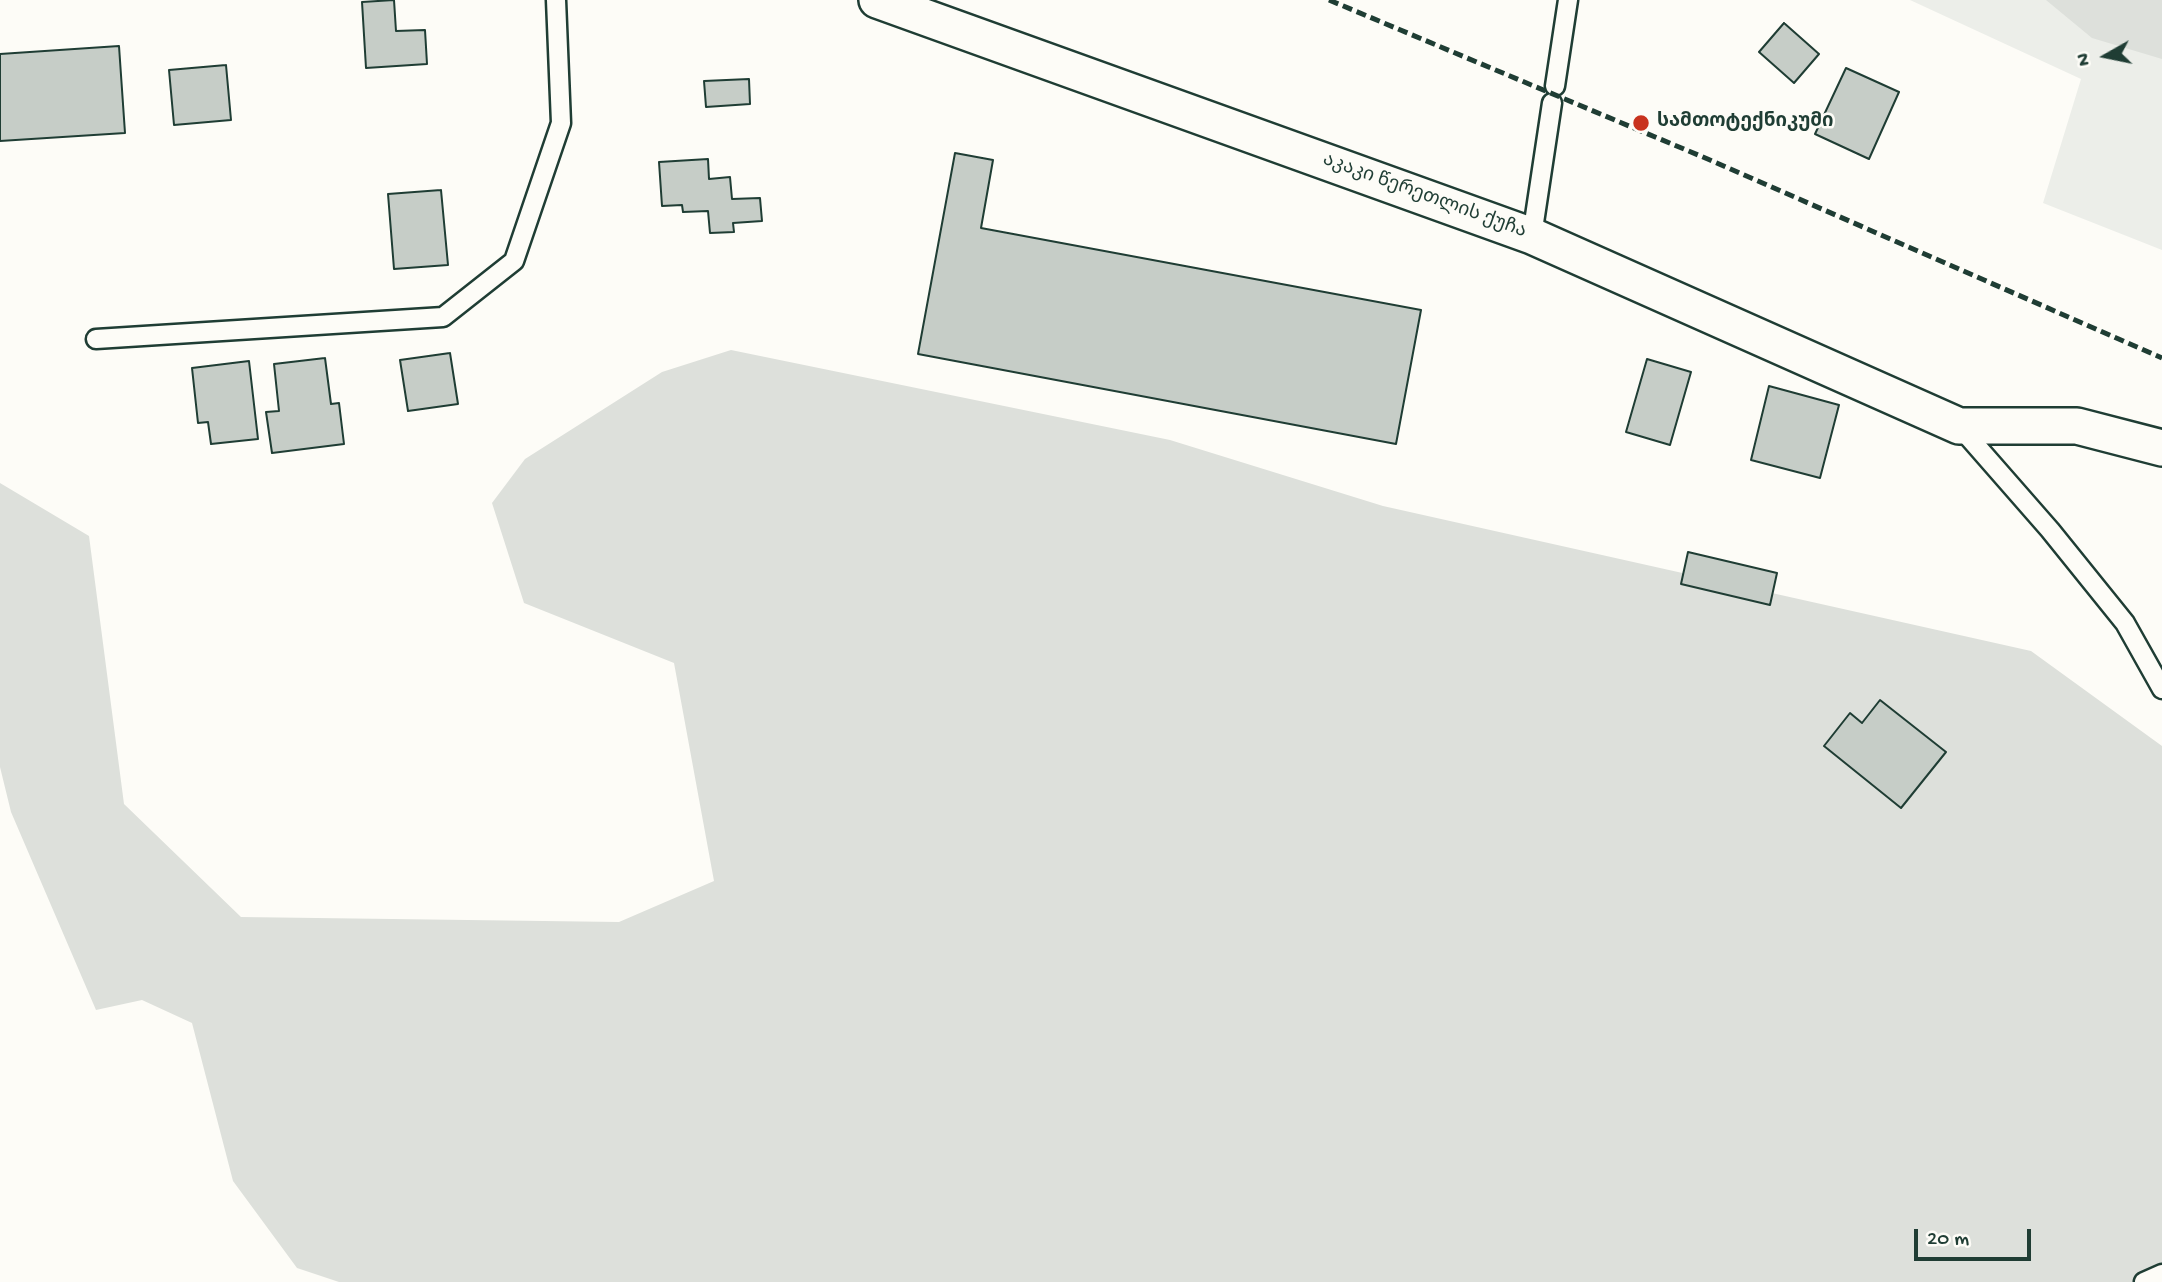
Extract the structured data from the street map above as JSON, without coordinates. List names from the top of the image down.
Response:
{
  "streets": {
    "street": ["აკაკი წერეთლის ქუჩა"]
  },
  "places": ["სამთოტექნიკუმი"],
  "scale_bar": "20 m",
  "north": "left"
}
